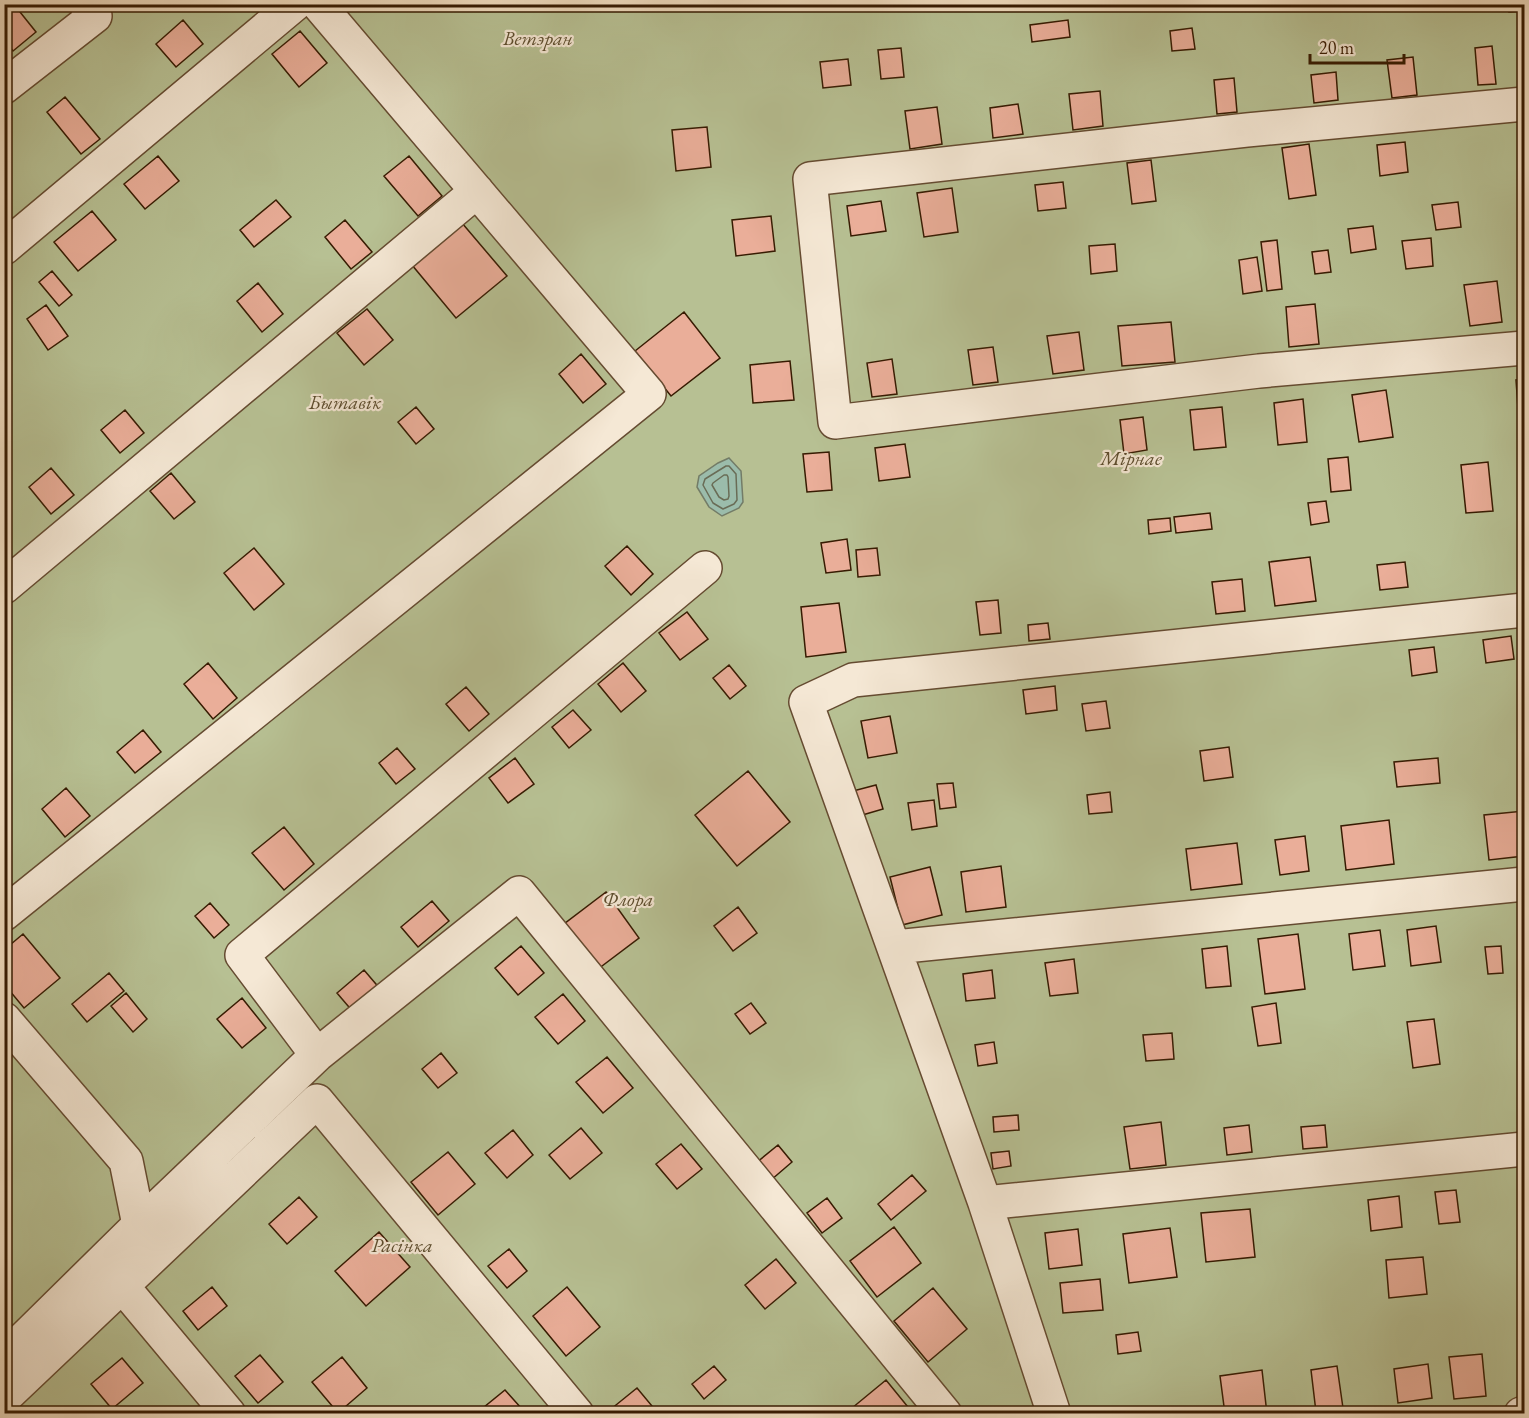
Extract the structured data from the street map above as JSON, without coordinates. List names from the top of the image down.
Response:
{
  "parks": [
    "Ветэран",
    "Бытавік",
    "Мірнае",
    "Флора",
    "Расінка"
  ],
  "scale_bar": "20 m"
}
